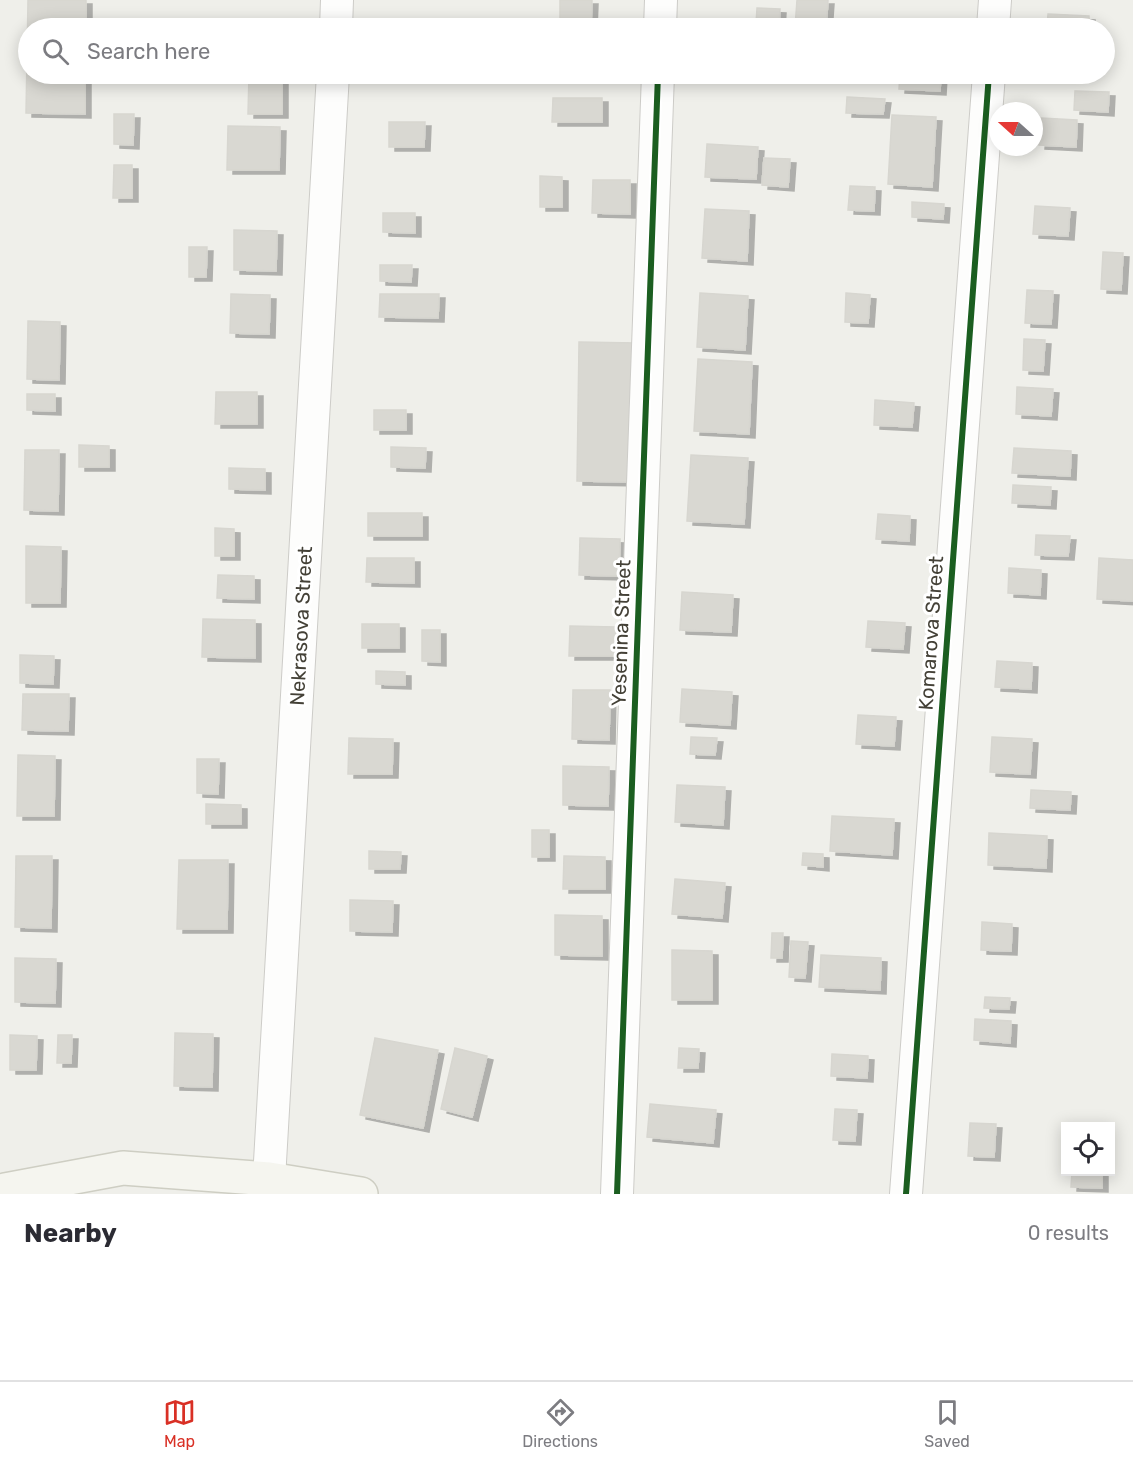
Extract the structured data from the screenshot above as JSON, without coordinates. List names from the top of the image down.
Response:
{
  "streets": {
    "street": ["Nekrasova Street", "Yesenina Street", "Komarova Street"]
  },
  "north": "left",
  "page": {
    "search": "Search here",
    "heading": ["Nearby", "0 results"],
    "nav": ["Map", "Directions", "Saved"]
  }
}
